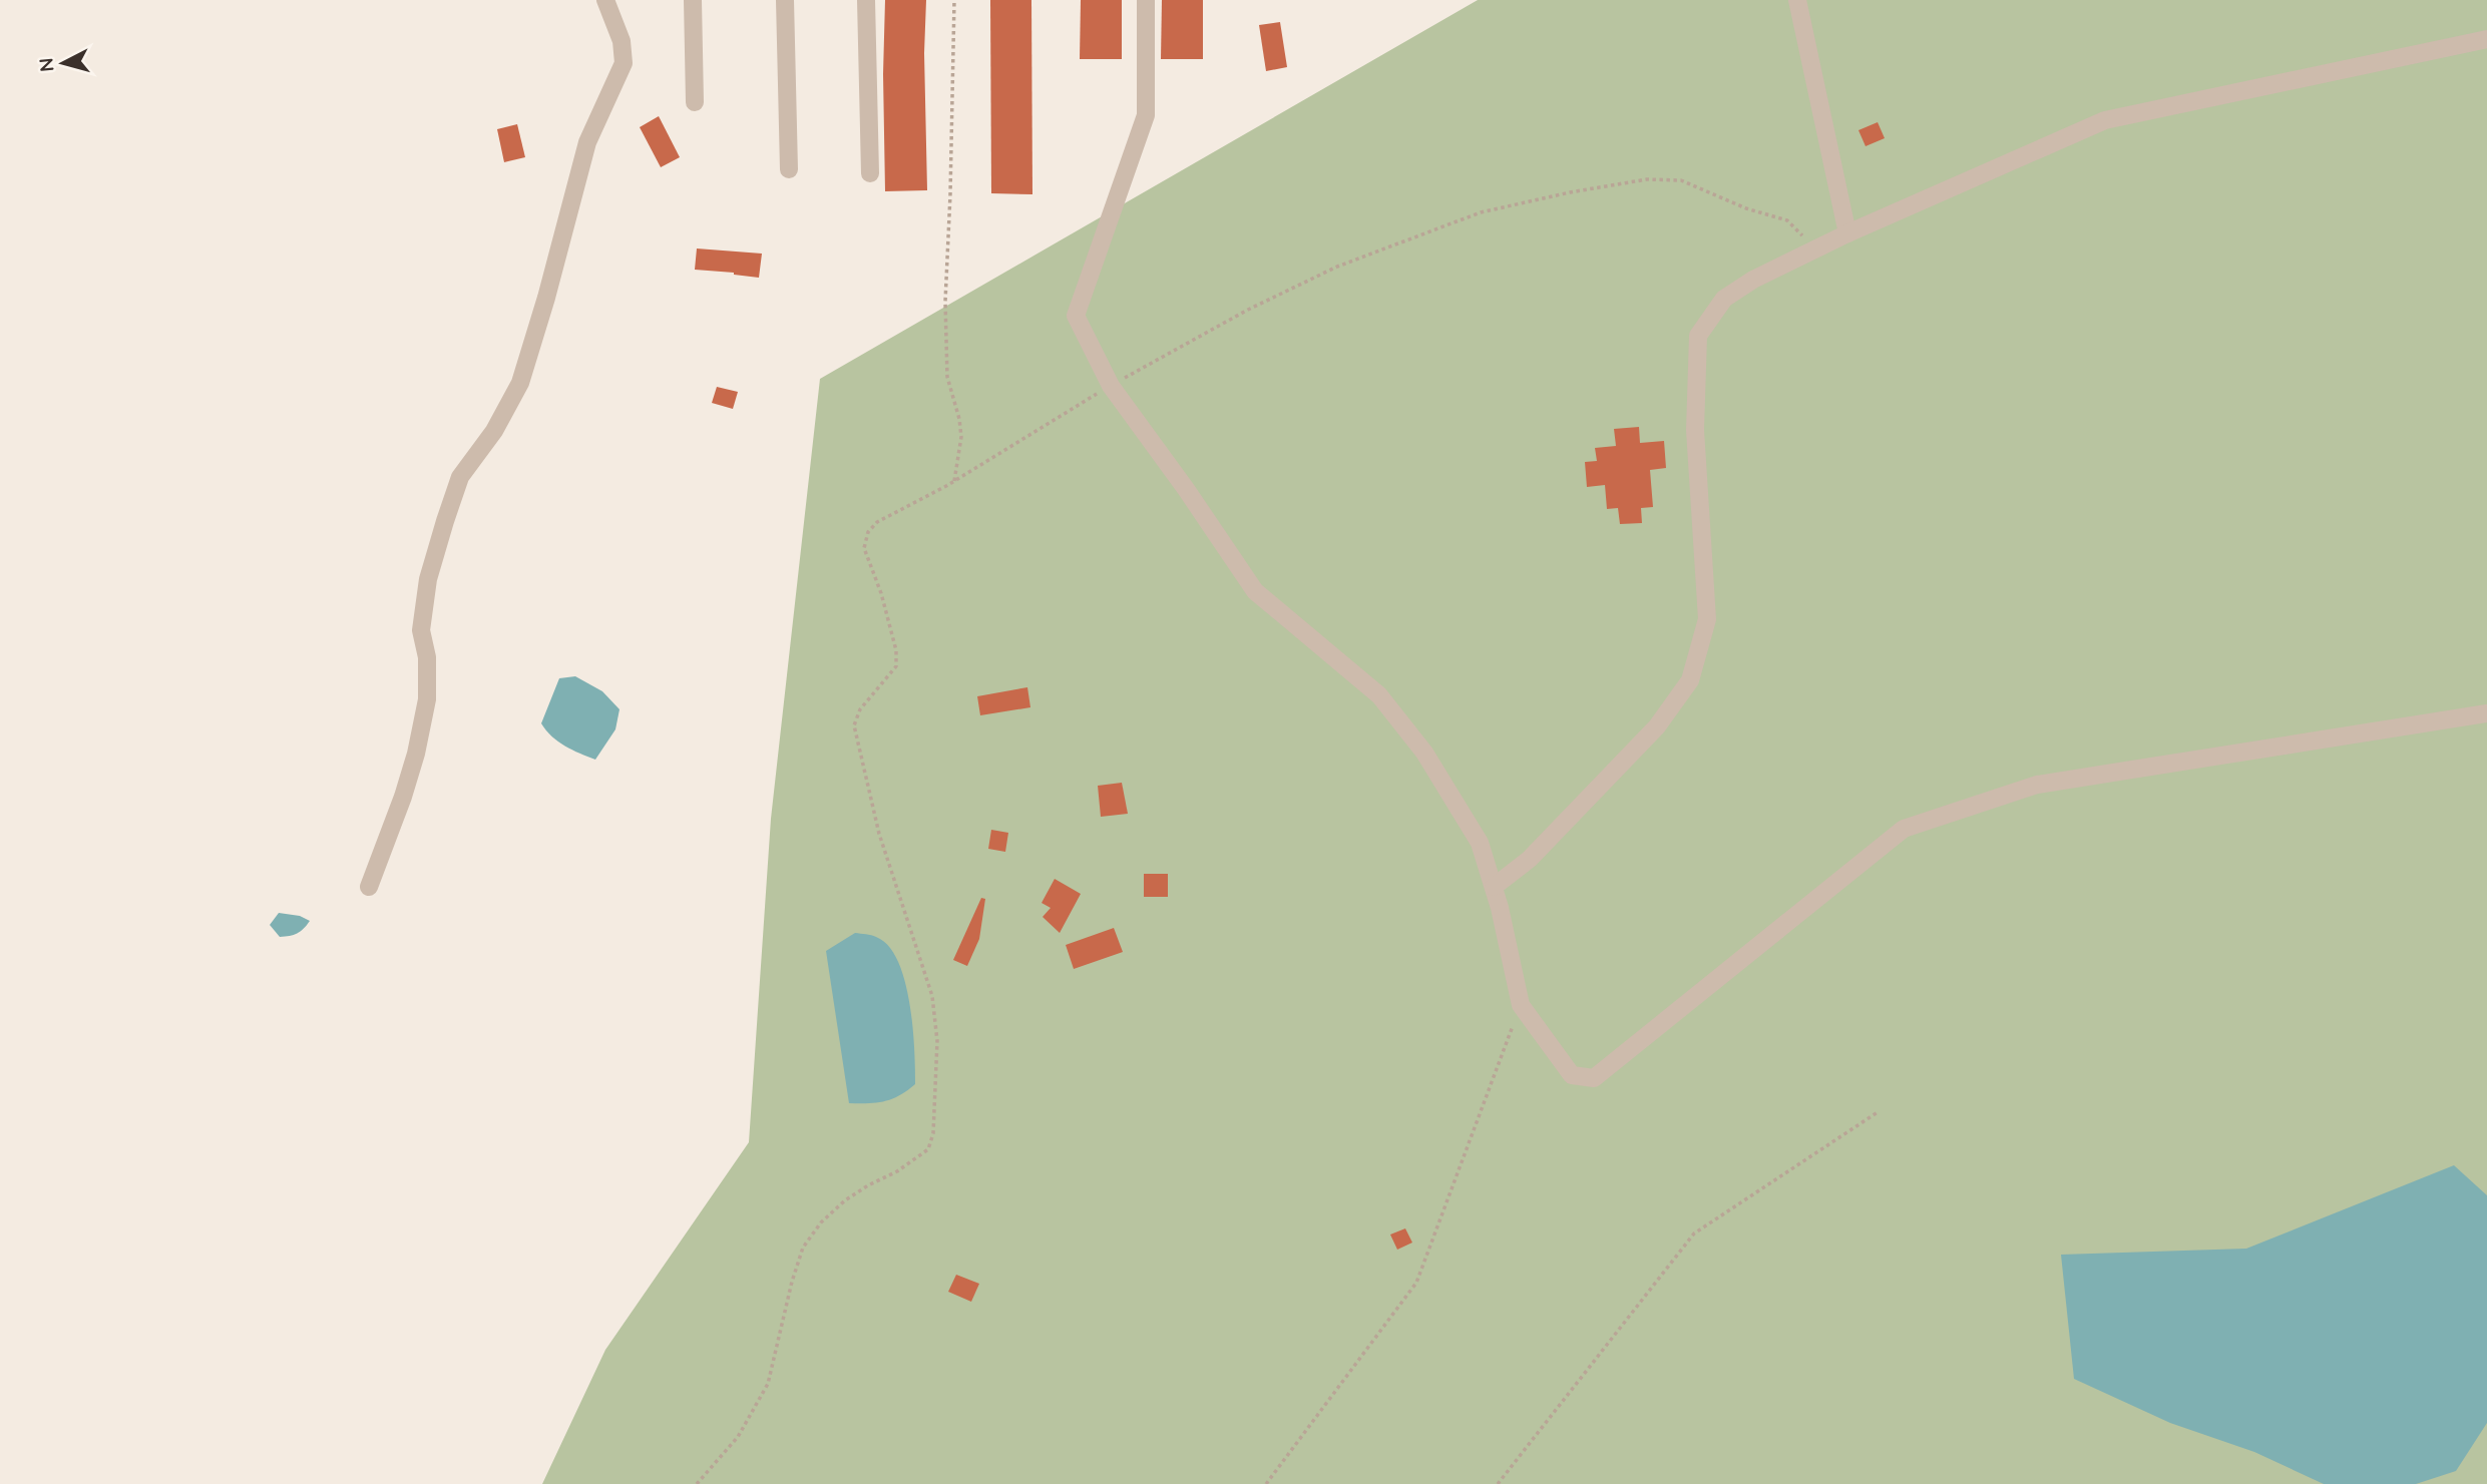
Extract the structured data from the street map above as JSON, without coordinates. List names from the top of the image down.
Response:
{
  "north": "left"
}
